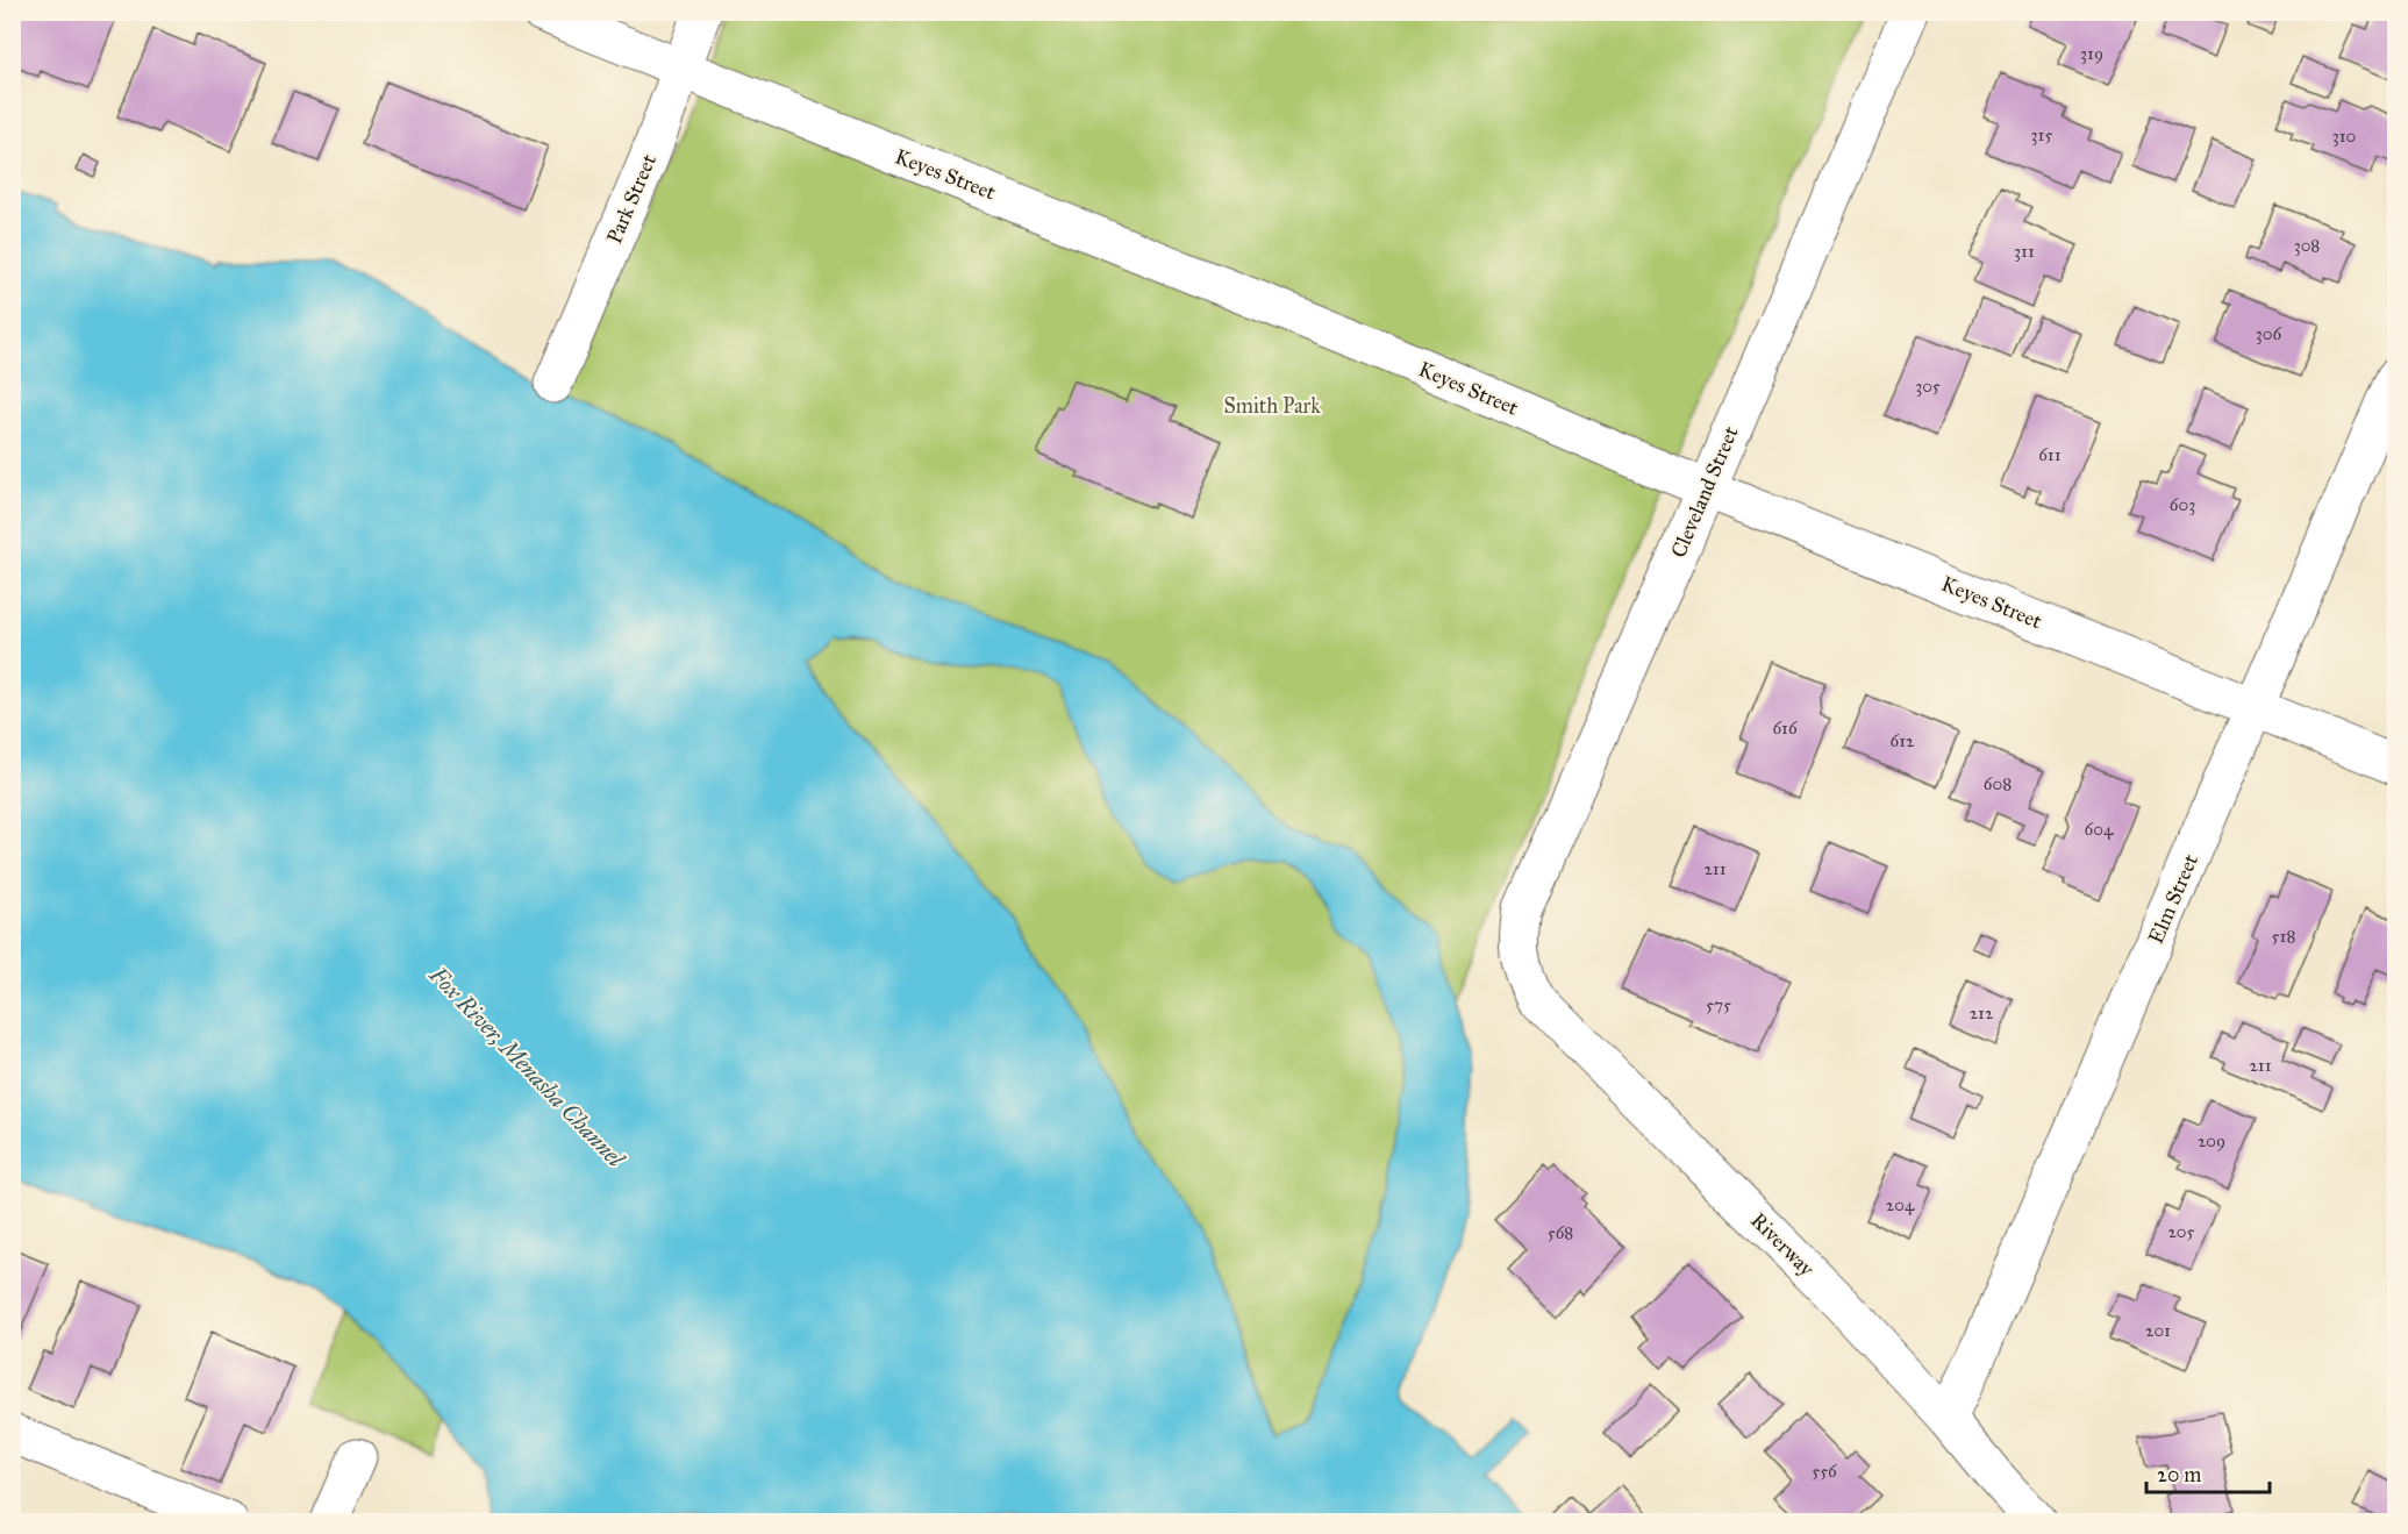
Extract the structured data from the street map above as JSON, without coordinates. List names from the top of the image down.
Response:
{
  "streets": {
    "street": [
      "Keyes Street",
      "Park Street",
      "Cleveland Street",
      "Elm Street",
      "Riverway"
    ]
  },
  "crossings": [
    ["Keyes Street", "Park Street"],
    ["Keyes Street", "Cleveland Street"],
    ["Keyes Street", "Elm Street"],
    ["Cleveland Street", "Riverway"],
    ["Elm Street", "Riverway"]
  ],
  "water": ["Fox River, Menasha Channel"],
  "parks": ["Smith Park"],
  "house_numbers": [
    "319",
    "315",
    "310",
    "308",
    "311",
    "306",
    "305",
    "611",
    "603",
    "616",
    "612",
    "608",
    "604",
    "211",
    "518",
    "575",
    "212",
    "211",
    "209",
    "204",
    "205",
    "568",
    "201",
    "556"
  ],
  "scale_bar": "20 m"
}
